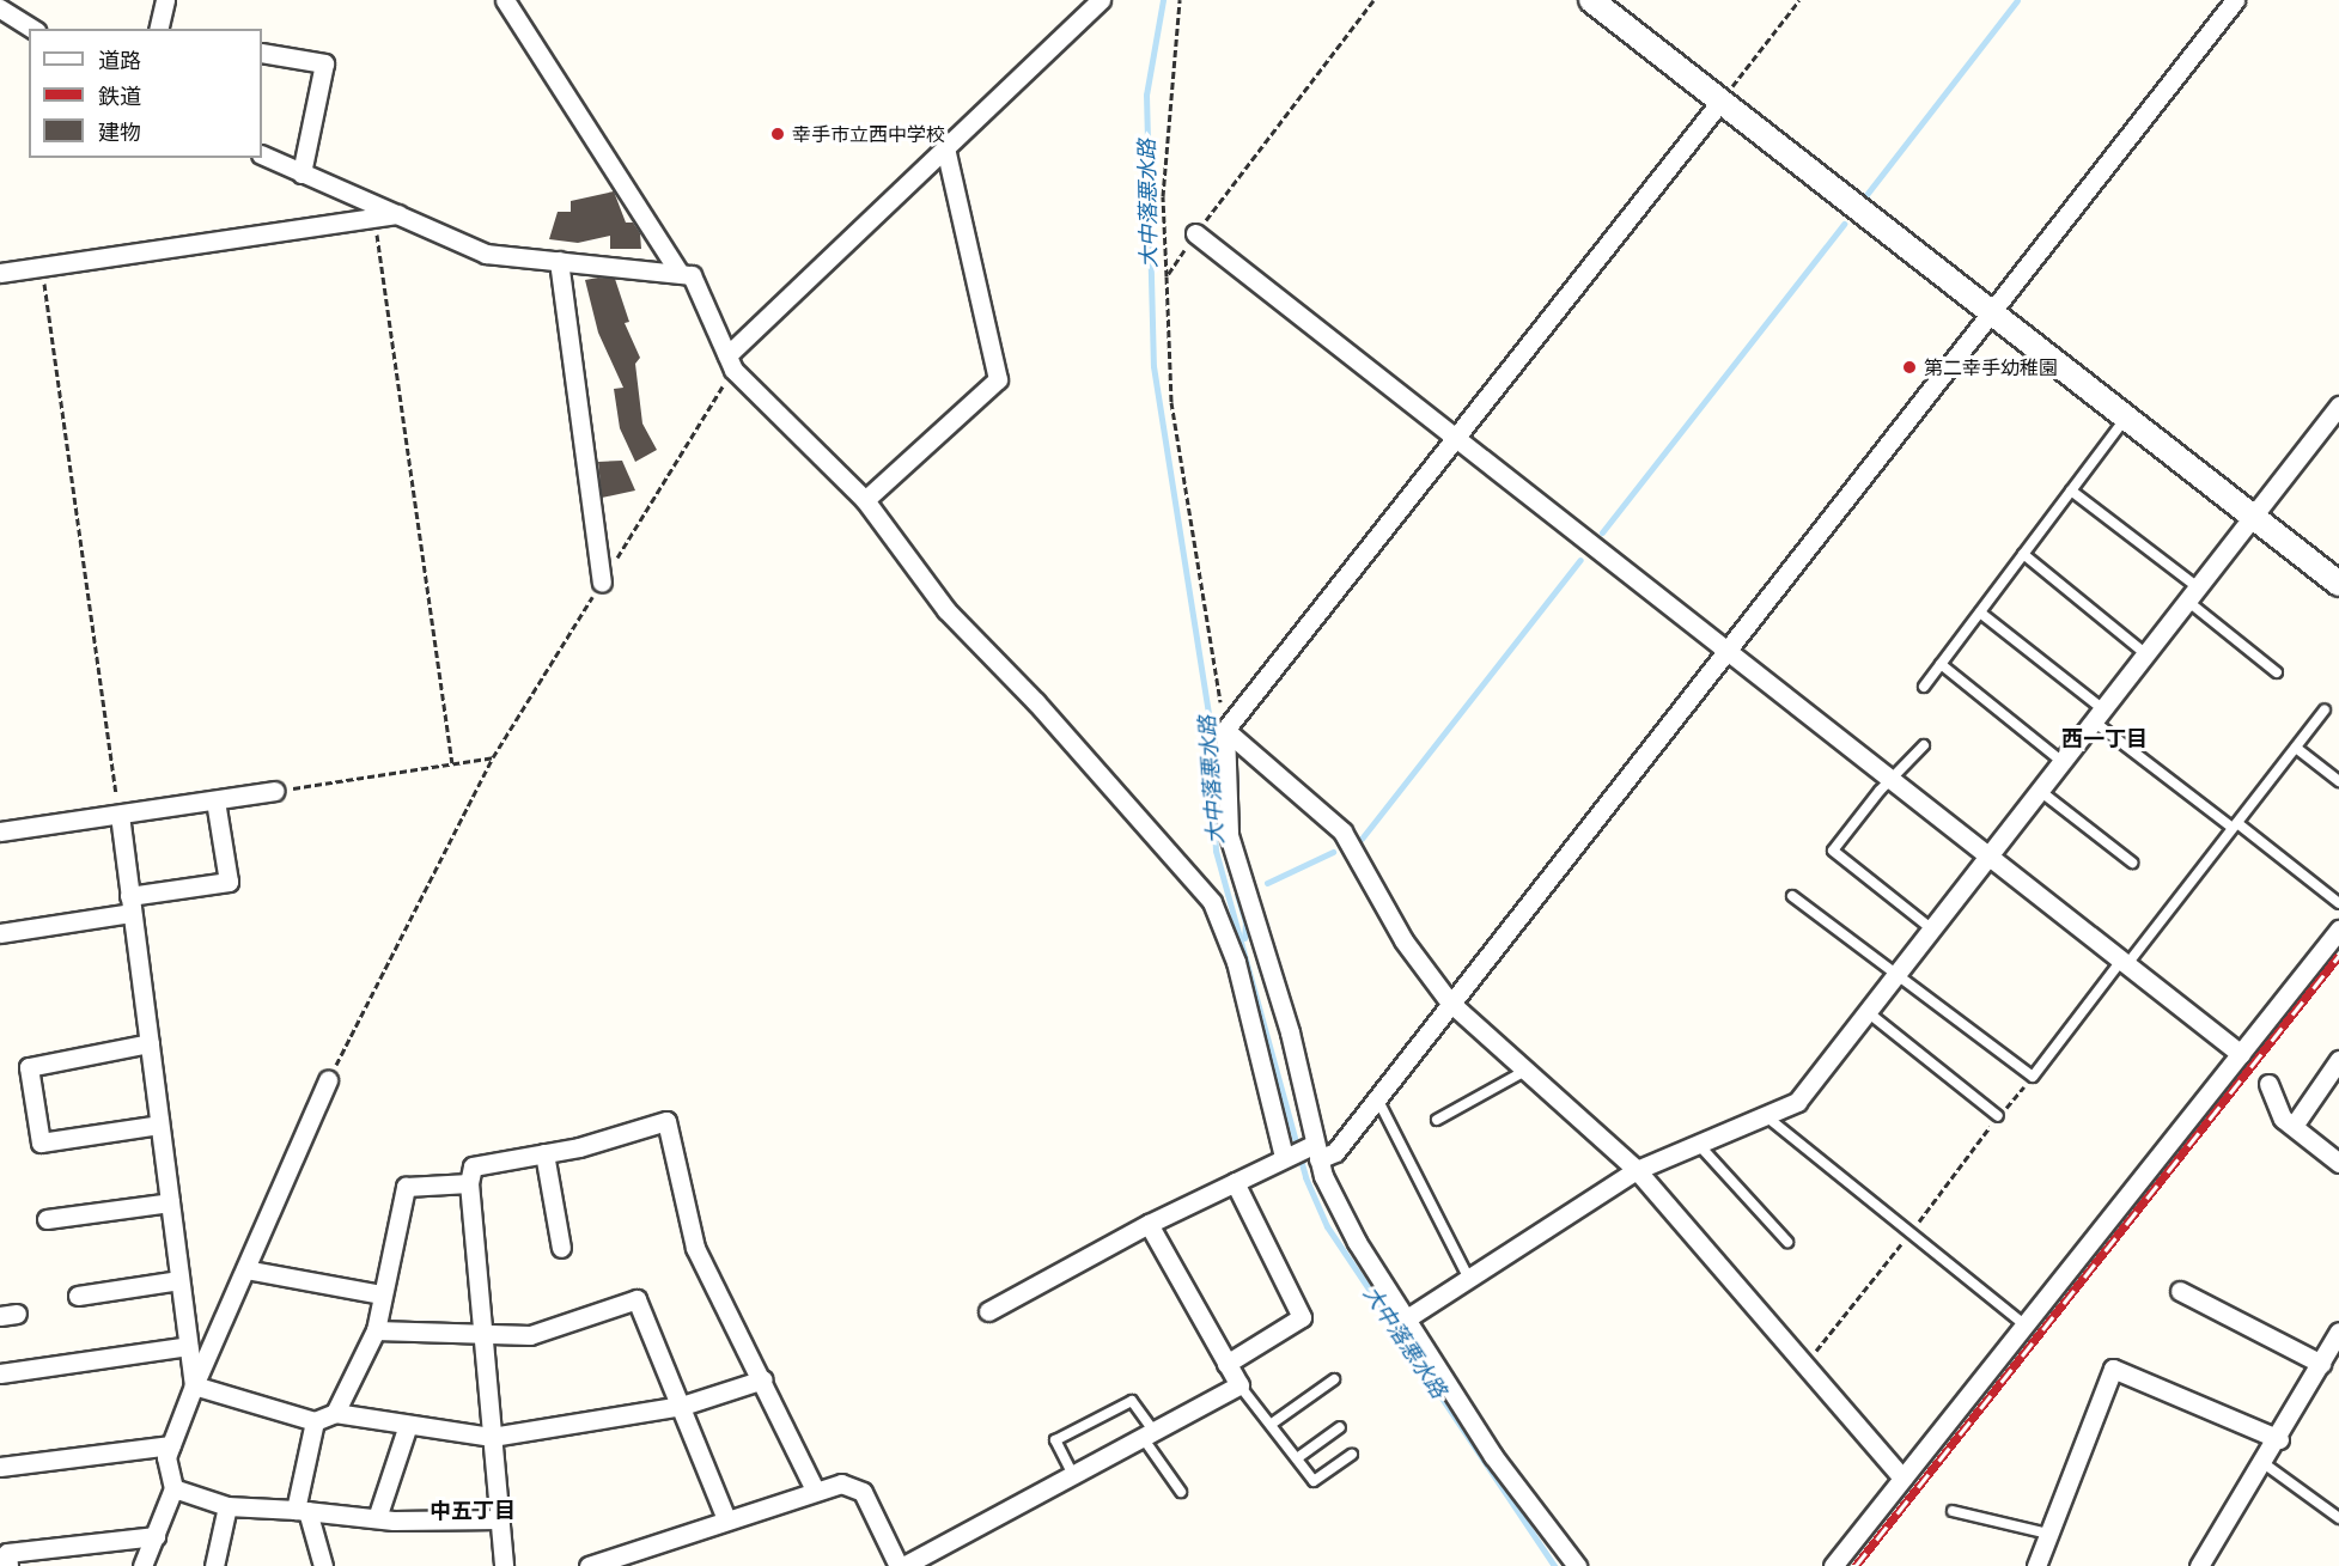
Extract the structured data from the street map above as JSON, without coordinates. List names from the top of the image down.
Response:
{
  "districts": ["西一丁目", "中五丁目"],
  "water": ["大中落悪水路"],
  "places": ["幸手市立西中学校", "第二幸手幼稚園"],
  "legend": ["道路", "鉄道", "建物"]
}
